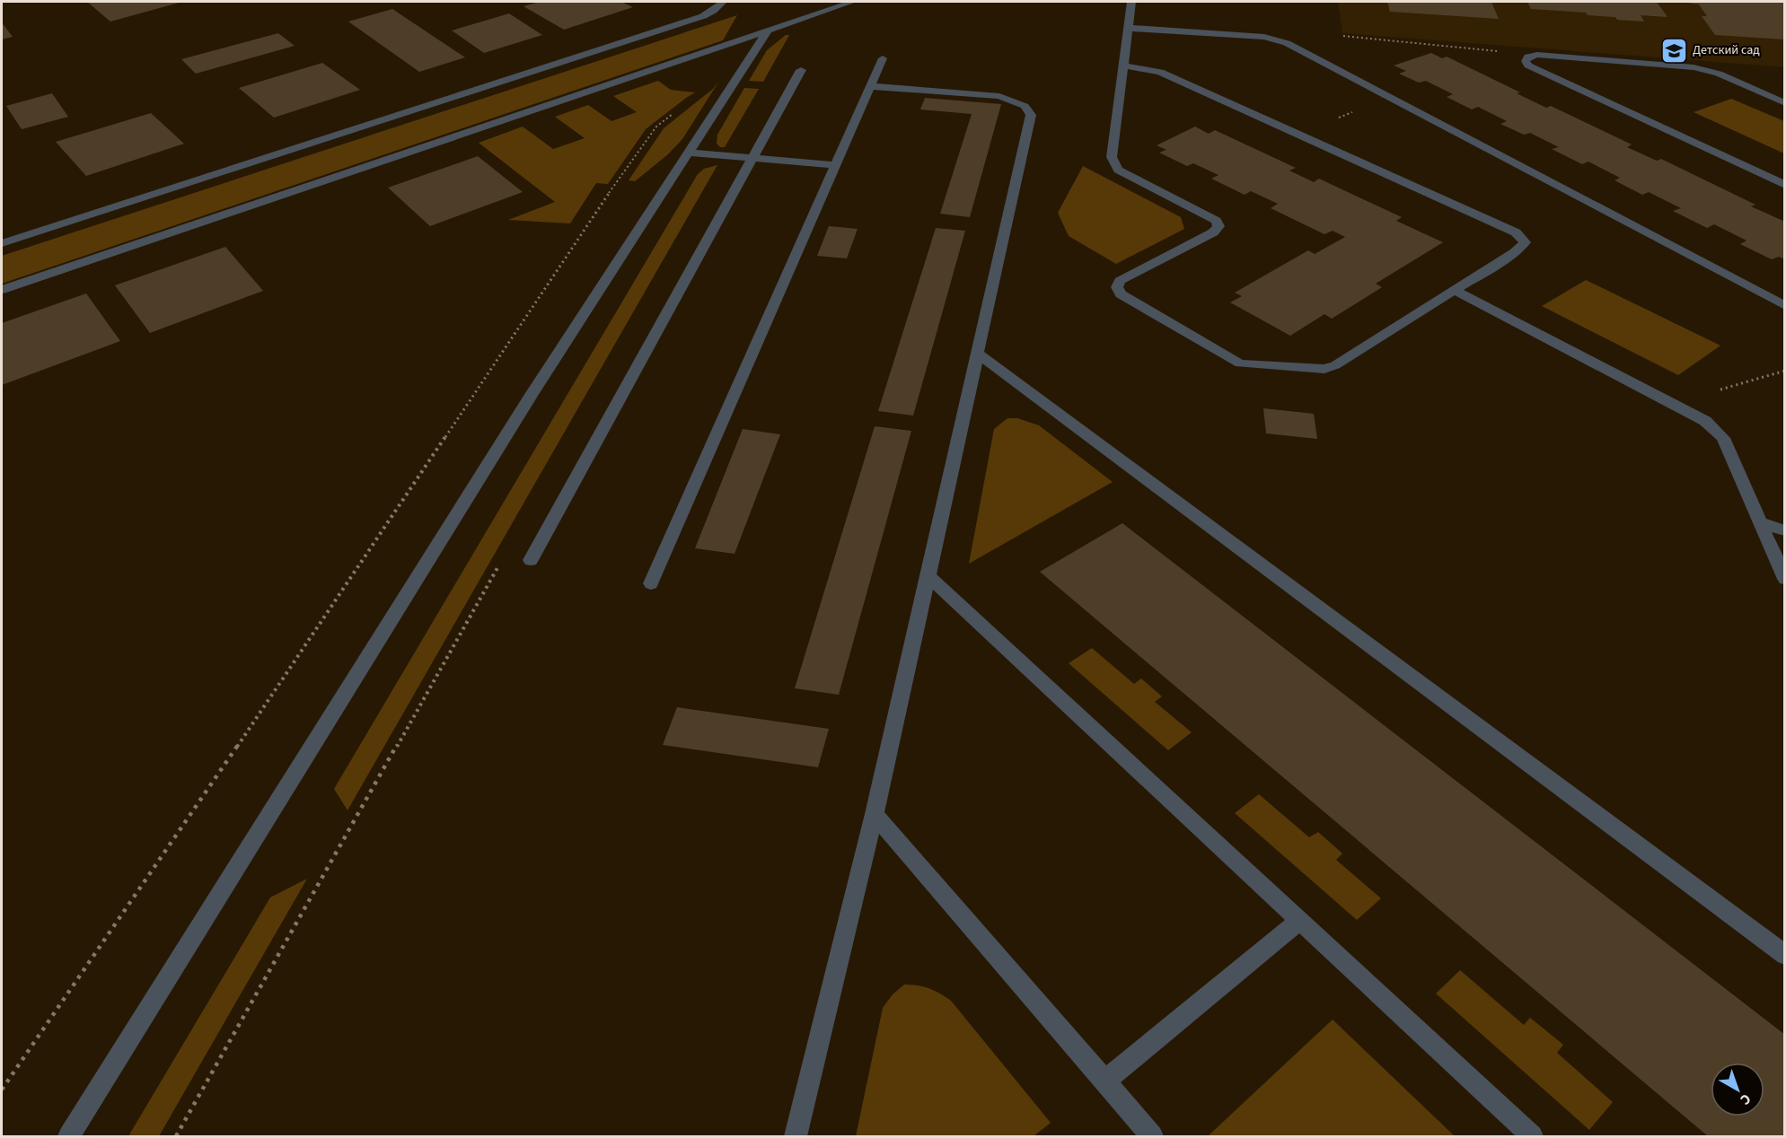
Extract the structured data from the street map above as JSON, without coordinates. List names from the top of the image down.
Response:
{
  "places": {
    "school or university": ["Детский сад"]
  },
  "north": "bottom right"
}
